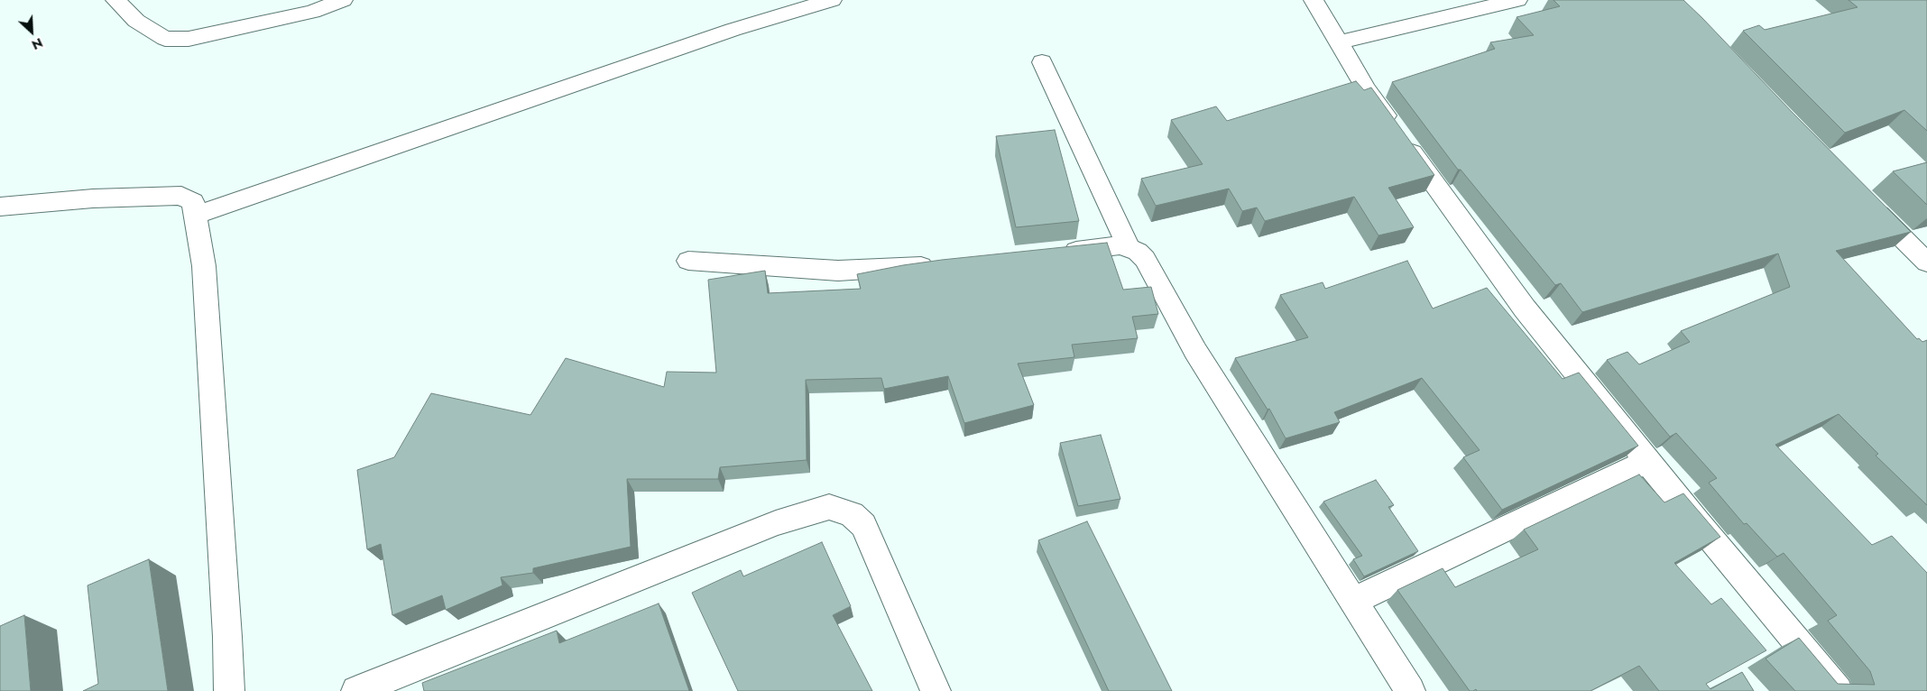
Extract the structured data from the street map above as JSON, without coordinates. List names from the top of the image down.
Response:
{
  "north": "bottom right"
}
